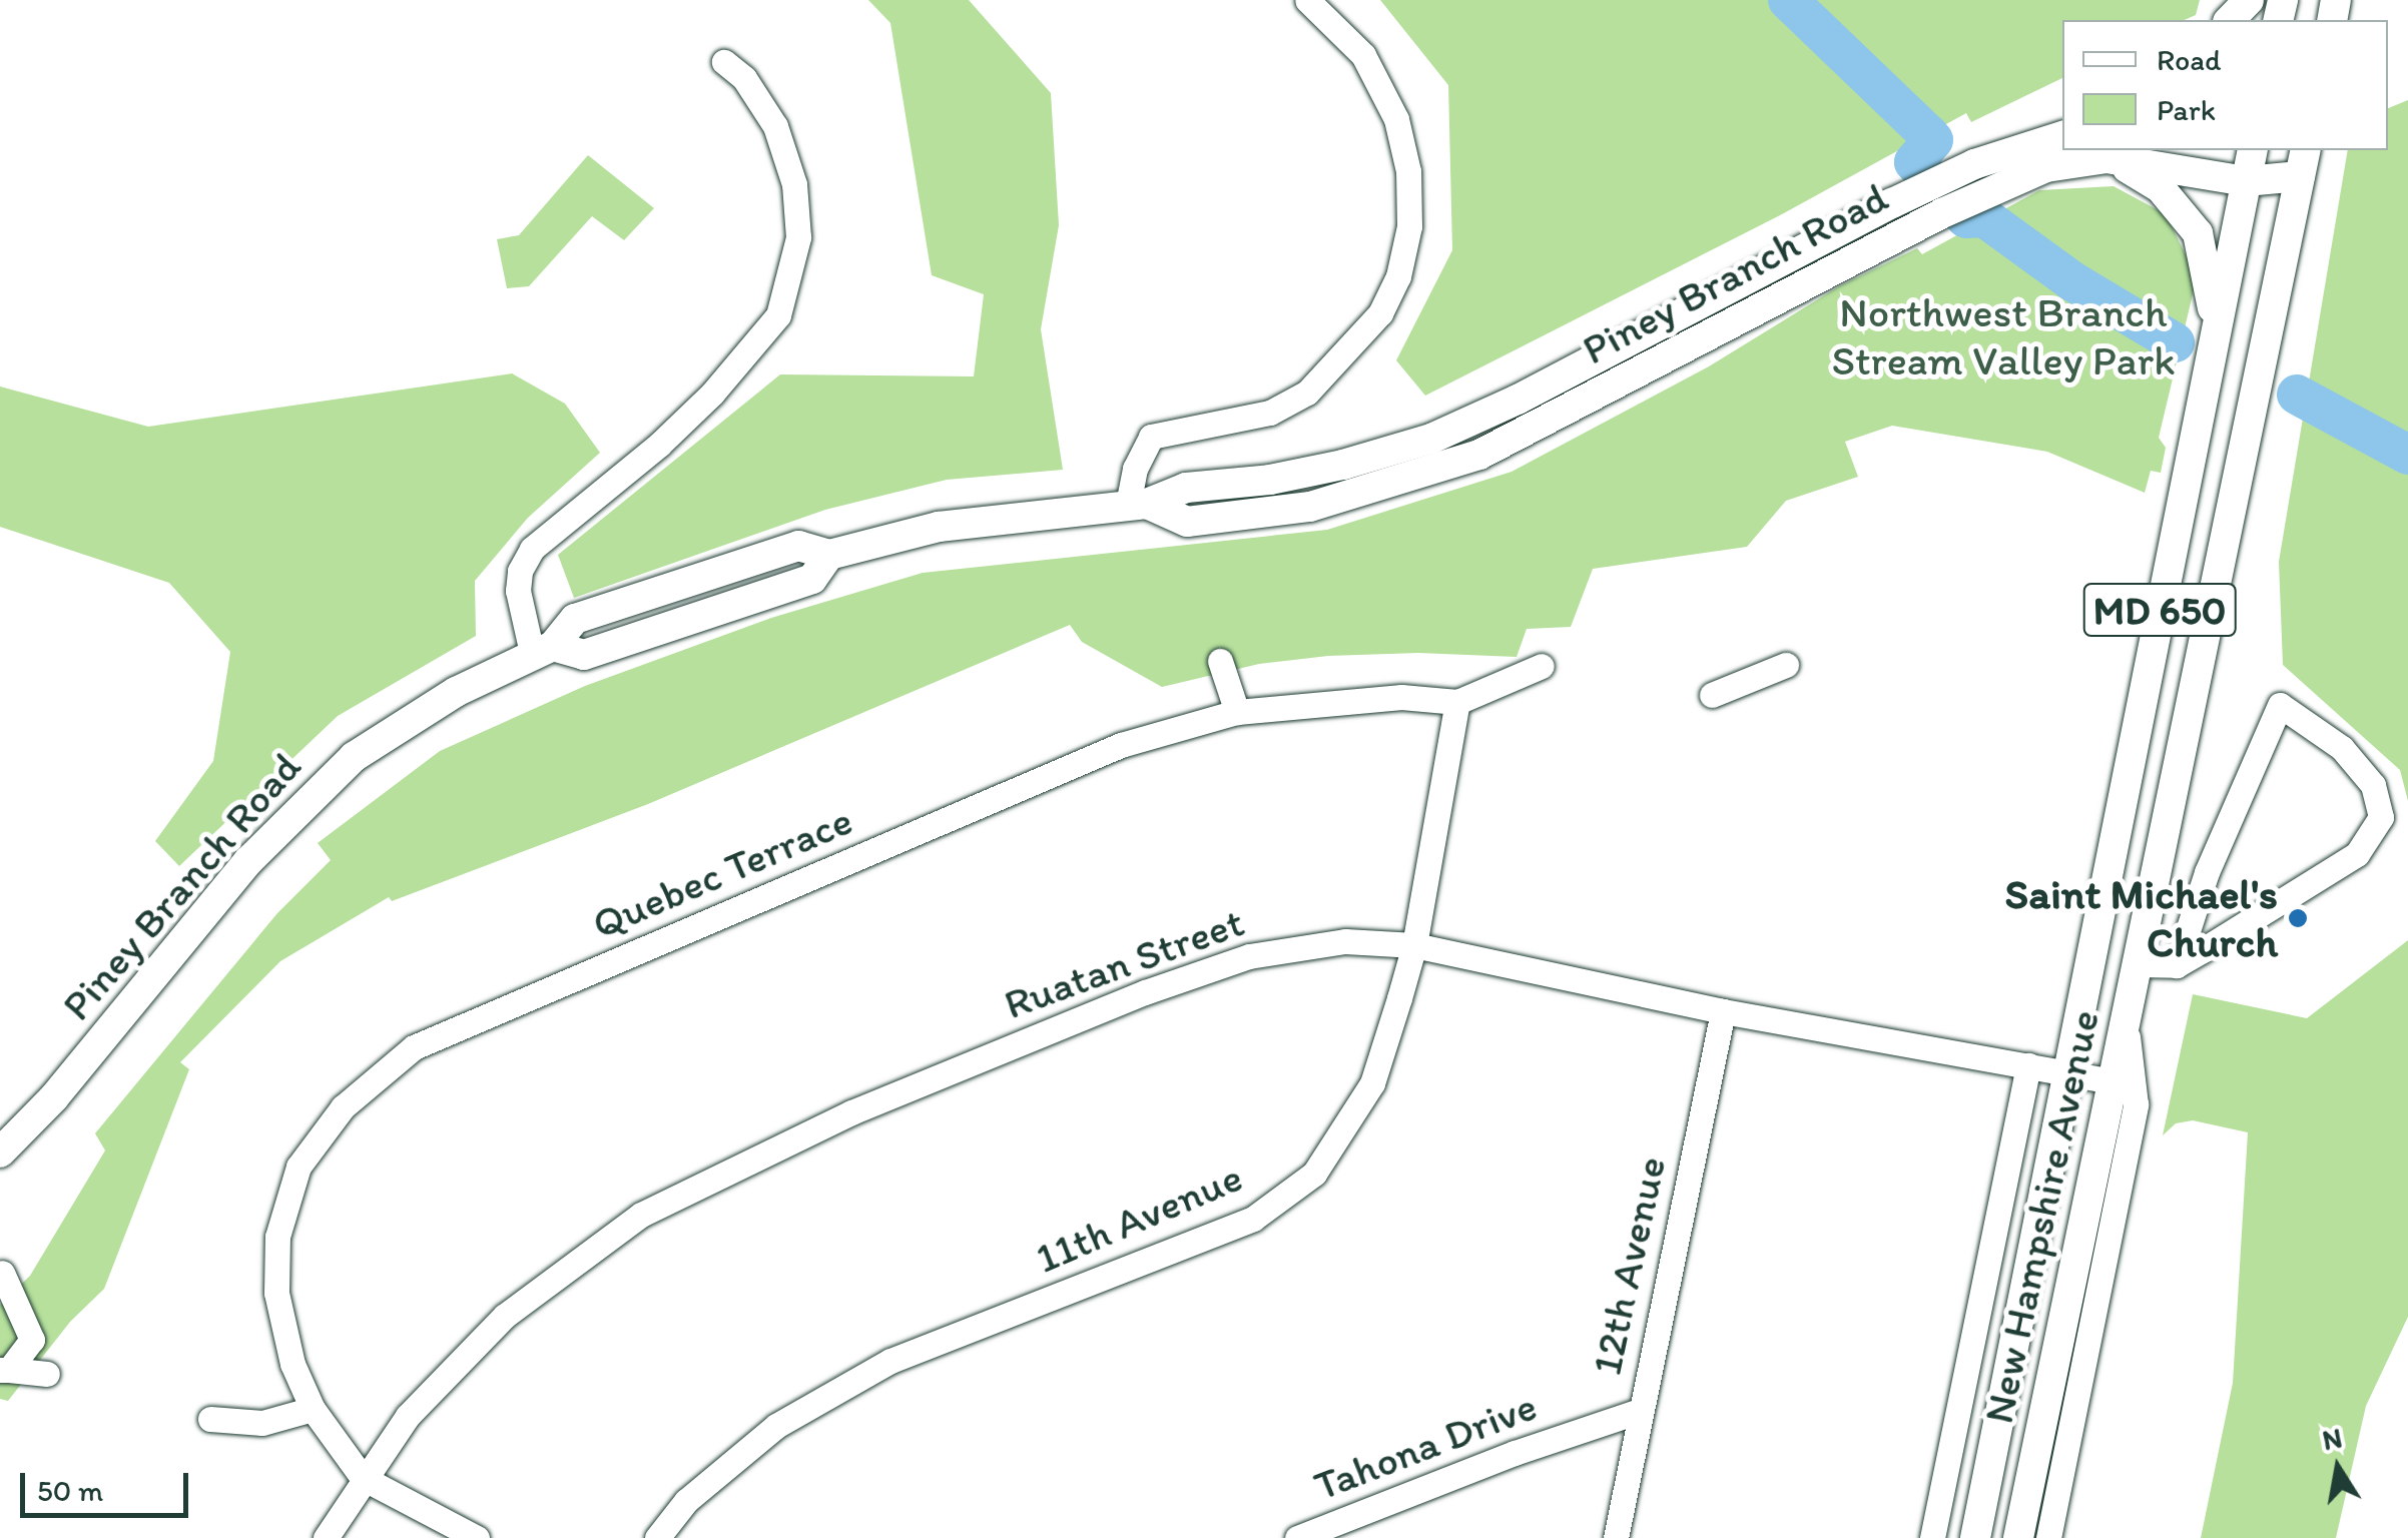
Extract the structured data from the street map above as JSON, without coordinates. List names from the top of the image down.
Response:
{
  "streets": {
    "main road": ["Piney Branch Road", "MD 650", "New Hampshire Avenue"],
    "street": [
      "Quebec Terrace",
      "Ruatan Street",
      "11th Avenue",
      "12th Avenue",
      "Tahona Drive"
    ]
  },
  "crossings": [
    ["Piney Branch Road", "New Hampshire Avenue"],
    ["Quebec Terrace", "Ruatan Street"],
    ["Quebec Terrace", "11th Avenue"],
    ["Ruatan Street", "New Hampshire Avenue"],
    ["Ruatan Street", "11th Avenue"],
    ["Ruatan Street", "12th Avenue"],
    ["12th Avenue", "Tahona Drive"]
  ],
  "parks": ["Northwest Branch Stream Valley Park"],
  "places": ["Saint Michael's Church"],
  "legend": ["Road", "Park"],
  "scale_bar": "50 m",
  "north": "top"
}
